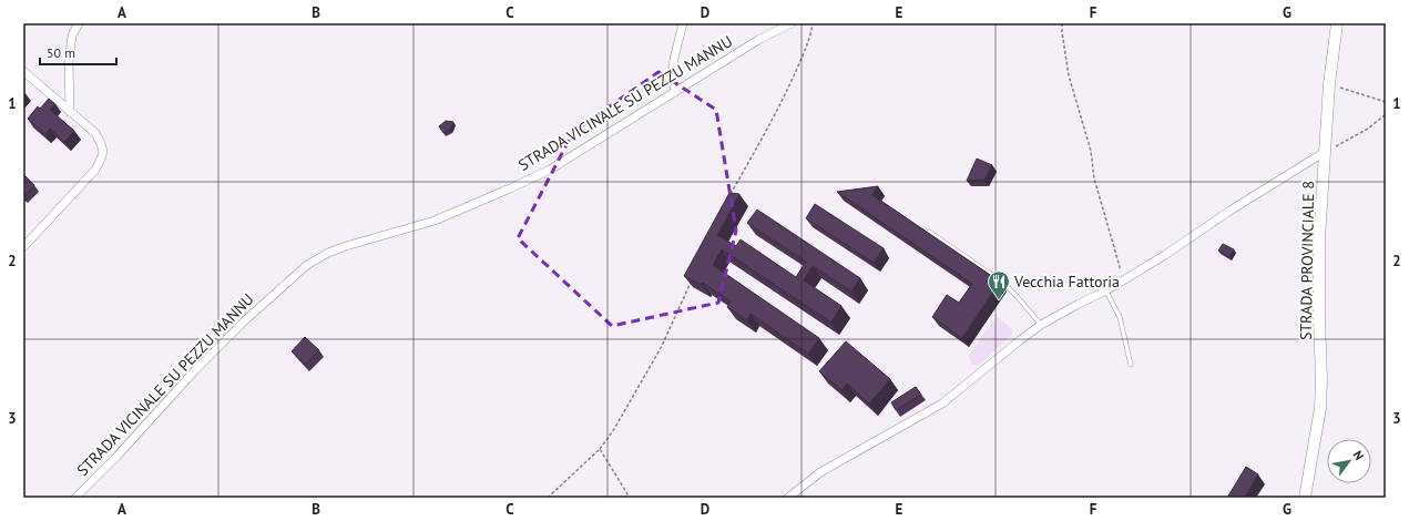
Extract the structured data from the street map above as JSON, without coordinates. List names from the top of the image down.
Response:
{
  "streets": {
    "main road": ["STRADA PROVINCIALE 8"],
    "street": ["STRADA VICINALE SU PEZZU MANNU"]
  },
  "places": {
    "restaurant": ["Vecchia Fattoria"]
  },
  "scale_bar": "50 m",
  "north": "top right",
  "grid": {
    "columns": [
      "A",
      "B",
      "C",
      "D",
      "E",
      "F",
      "G"
    ],
    "rows": ["1", "2", "3"]
  }
}
